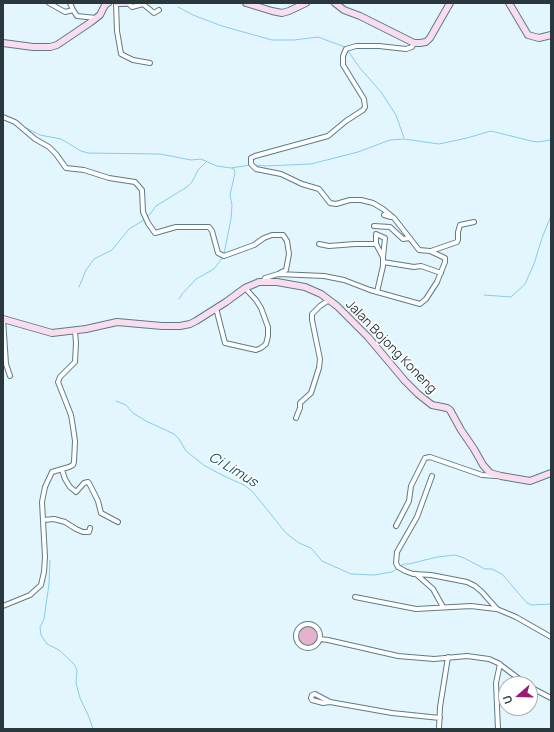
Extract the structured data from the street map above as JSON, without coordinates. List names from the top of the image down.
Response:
{
  "streets": {
    "street": ["Jalan Bojong Koneng"]
  },
  "water": ["Ci Limus"],
  "north": "left"
}
